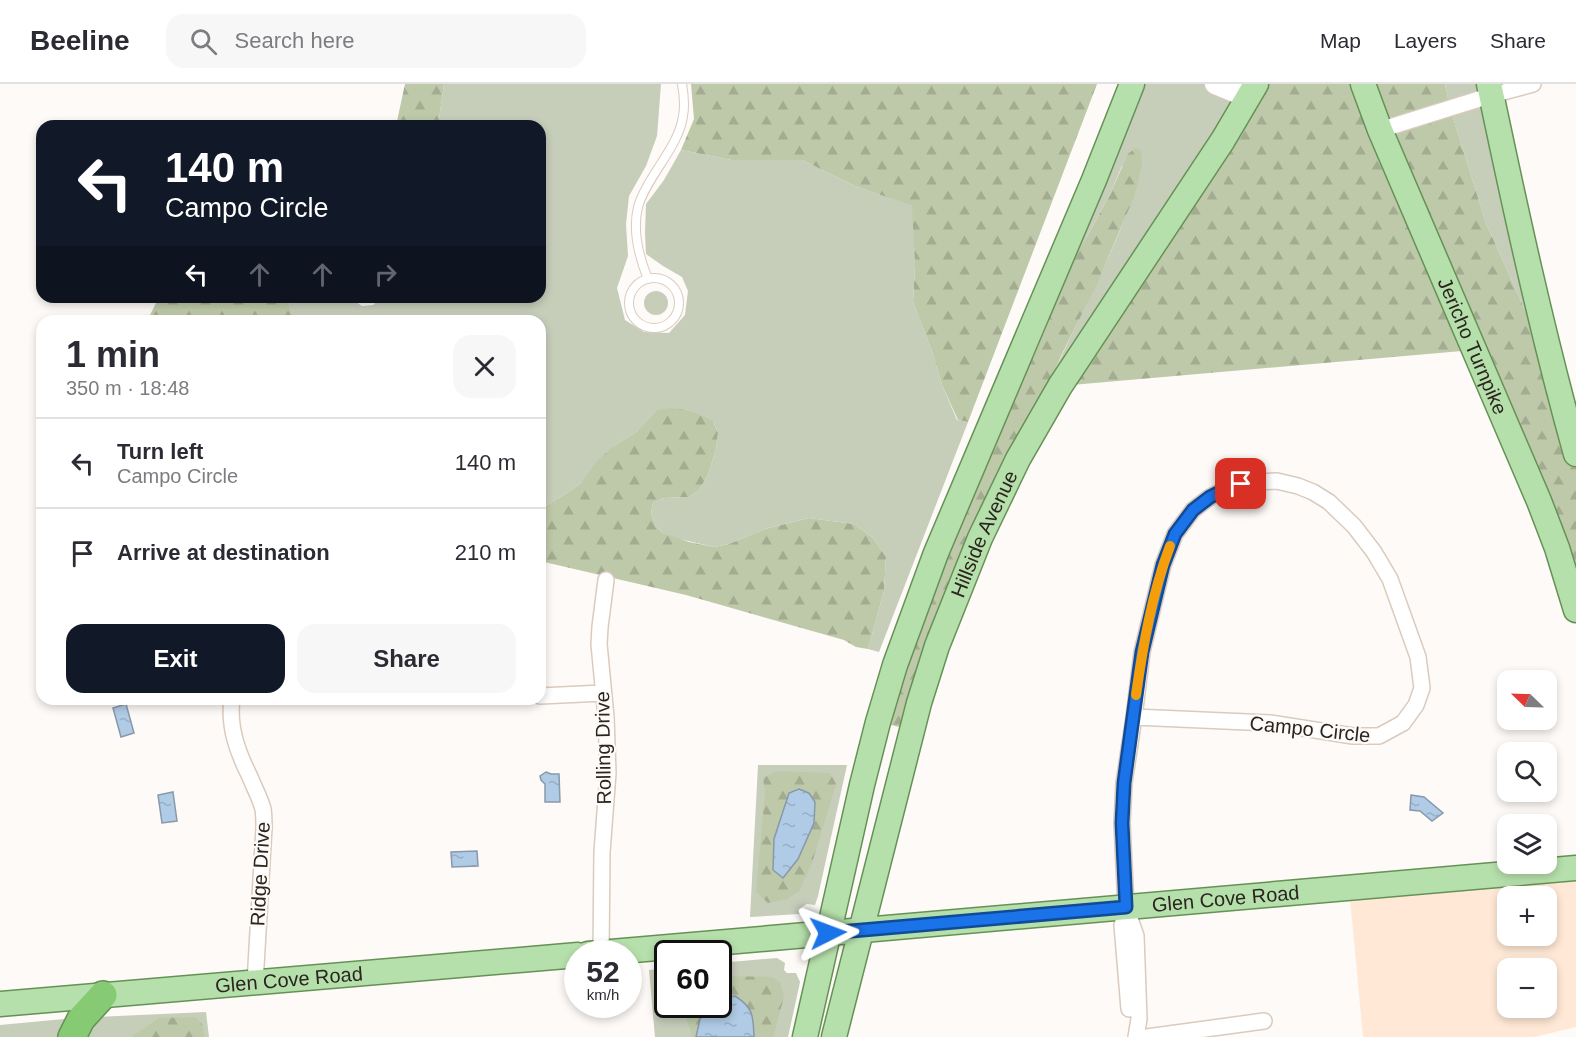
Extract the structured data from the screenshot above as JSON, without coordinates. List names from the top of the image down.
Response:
{
  "streets": {
    "main road": ["Jericho Turnpike", "Hillside Avenue", "Glen Cove Road"],
    "street": ["Campo Circle", "Rolling Drive", "Ridge Drive"]
  },
  "crossings": [
    ["Hillside Avenue", "Glen Cove Road"],
    ["Campo Circle", "Glen Cove Road"],
    ["Ridge Drive", "Glen Cove Road"]
  ],
  "north": "top left",
  "page": {
    "header": "Beeline",
    "search": "Search here",
    "nav": ["Map", "Layers", "Share"],
    "turn": ["140 m", "Campo Circle"],
    "heading": ["1 min", "350 m · 18:48"],
    "list": [
      {
        "name": "Turn left",
        "note": "Campo Circle",
        "value": "140 m"
      },
      {
        "name": "Arrive at destination",
        "value": "210 m"
      }
    ],
    "buttons": ["Exit", "Share"],
    "map_buttons": ["+", "−"],
    "speed": "52 km/h",
    "limit": "60"
  }
}
